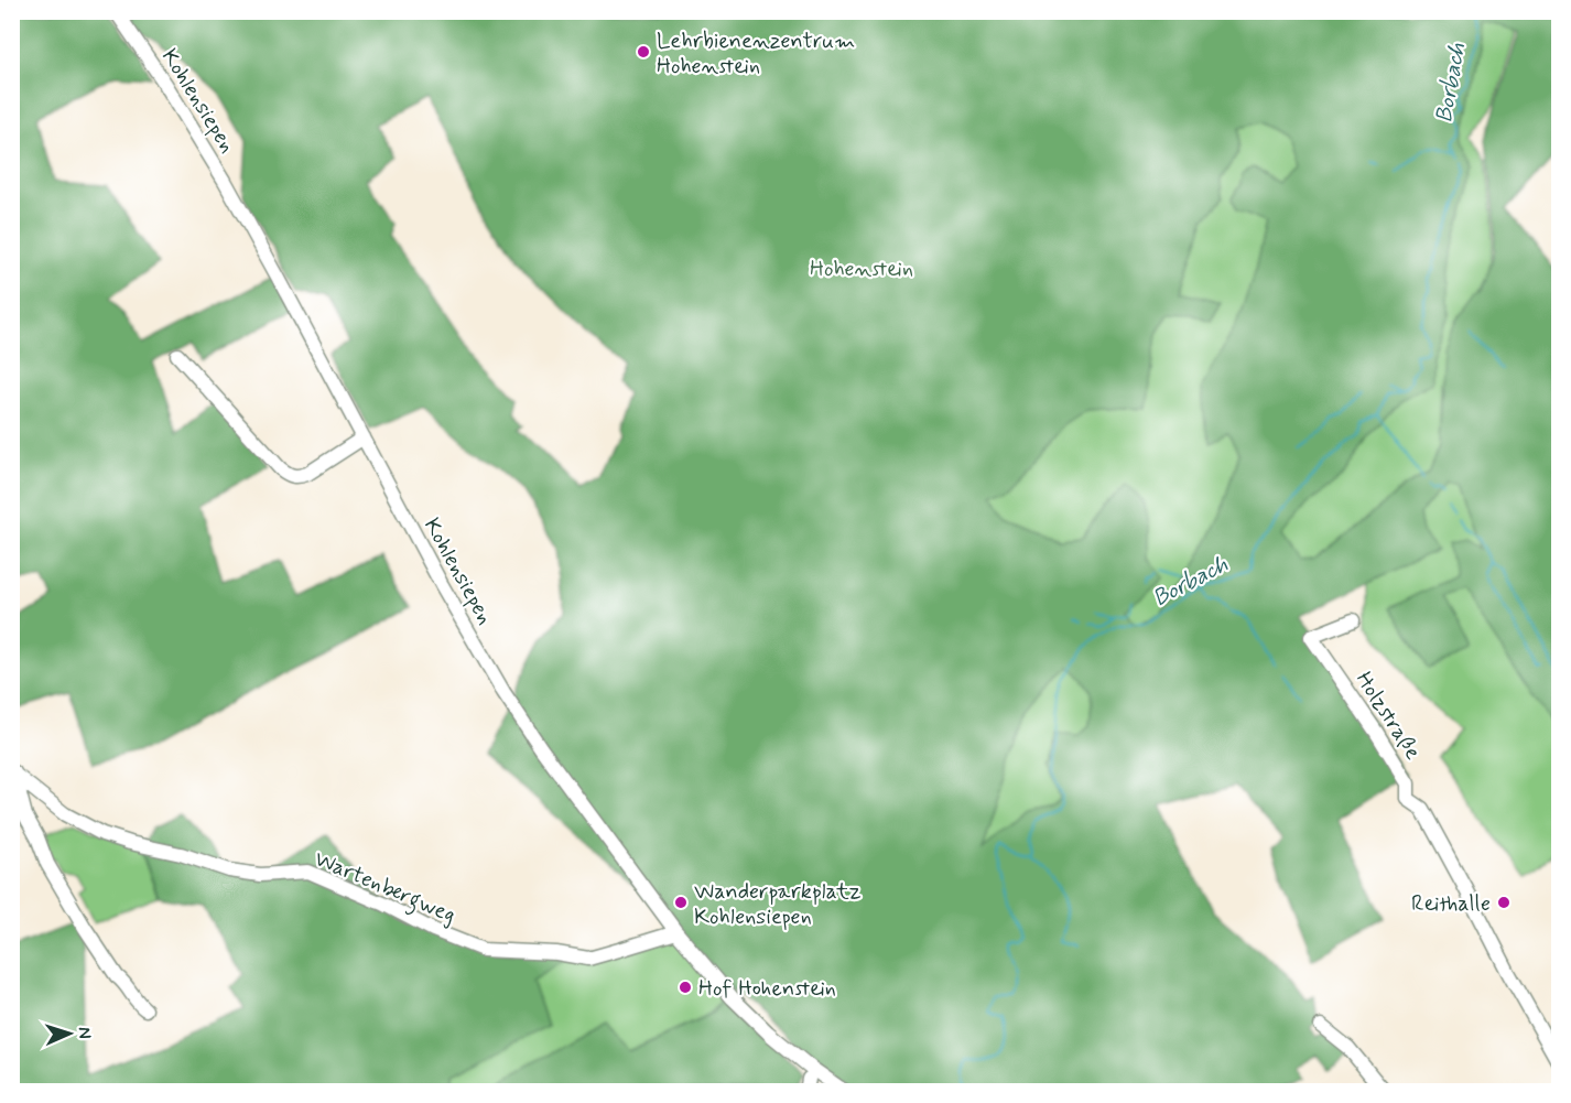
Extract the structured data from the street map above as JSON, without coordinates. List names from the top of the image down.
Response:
{
  "streets": {
    "street": ["Kohlensiepen", "Holzstraße", "Wartenbergweg"]
  },
  "crossings": [
    ["Kohlensiepen", "Wartenbergweg"]
  ],
  "water": ["Borbach"],
  "parks": ["Hohenstein"],
  "places": [
    "Lehrbienenzentrum Hohenstein",
    "Wanderparkplatz Kohlensiepen",
    "Reithalle",
    "Hof Hohenstein"
  ],
  "north": "right"
}
